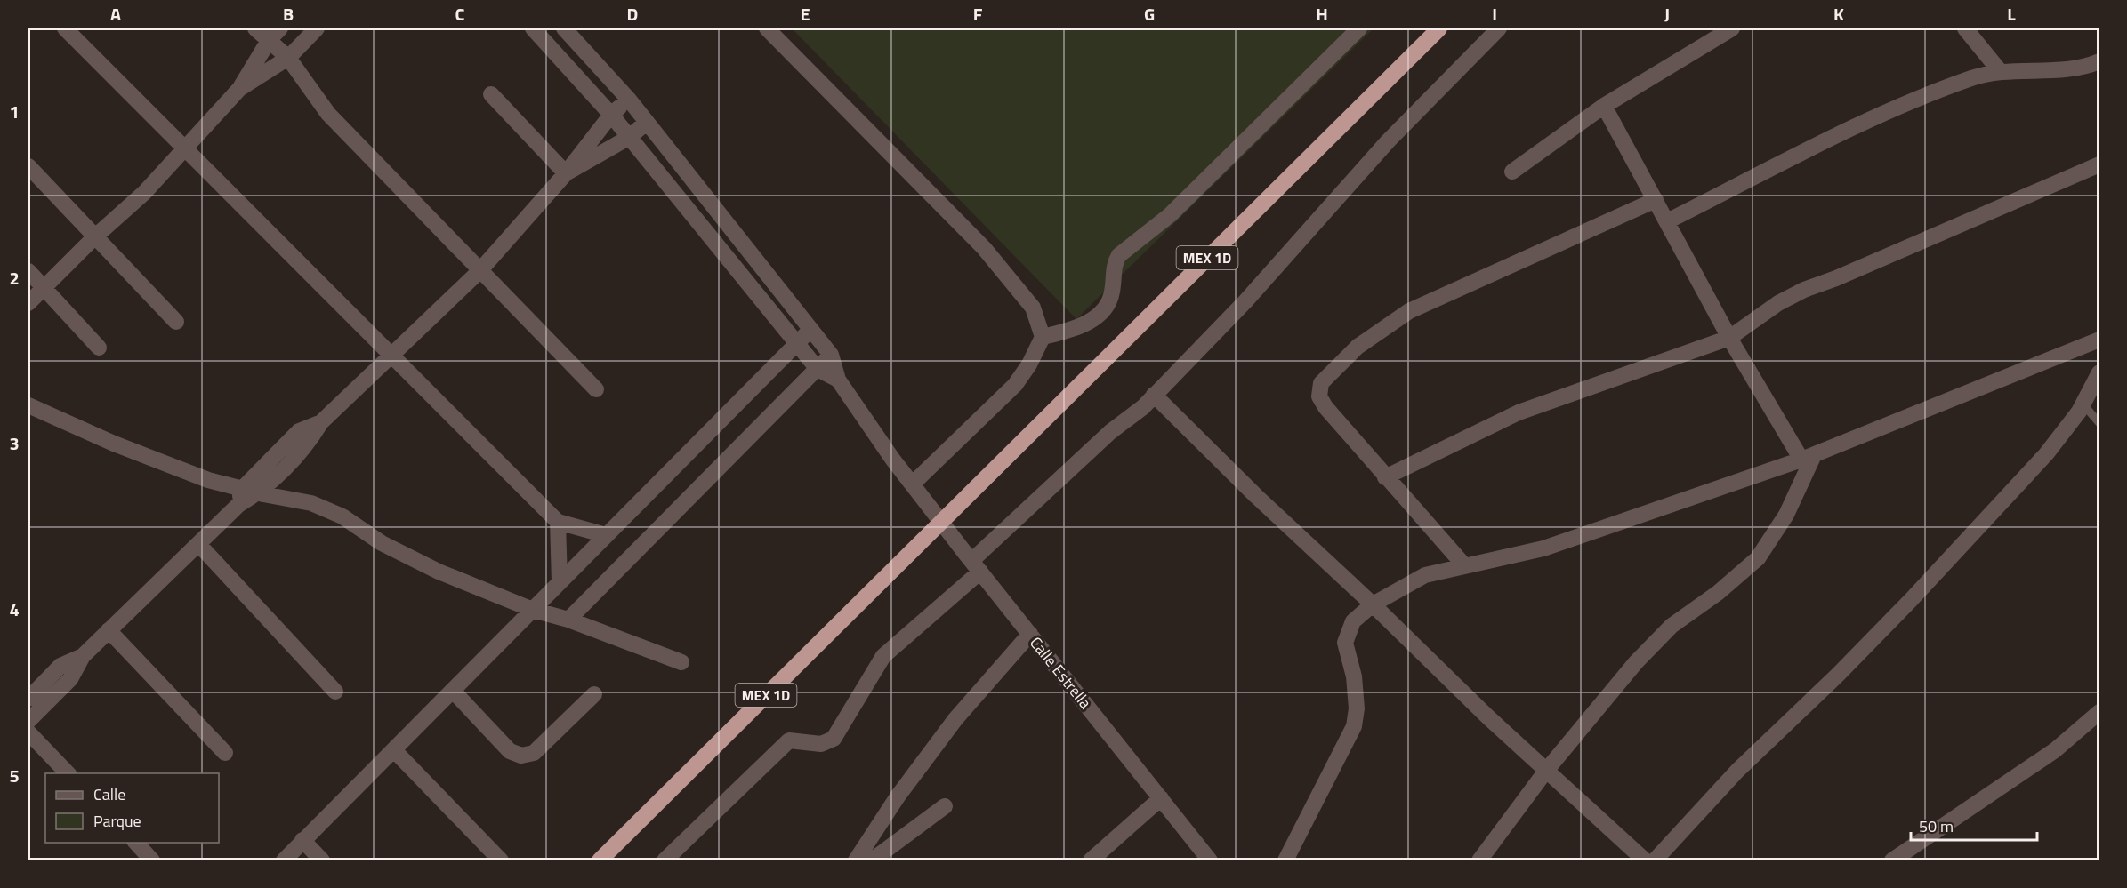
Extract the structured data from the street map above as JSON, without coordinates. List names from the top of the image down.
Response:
{
  "streets": {
    "highway": ["MEX 1D"],
    "street": ["Calle Estrella"]
  },
  "legend": ["Calle", "Parque"],
  "scale_bar": "50 m",
  "grid": {
    "columns": [
      "A",
      "B",
      "C",
      "D",
      "E",
      "F",
      "G",
      "H",
      "I",
      "J",
      "K",
      "L"
    ],
    "rows": [
      "1",
      "2",
      "3",
      "4",
      "5"
    ]
  }
}
